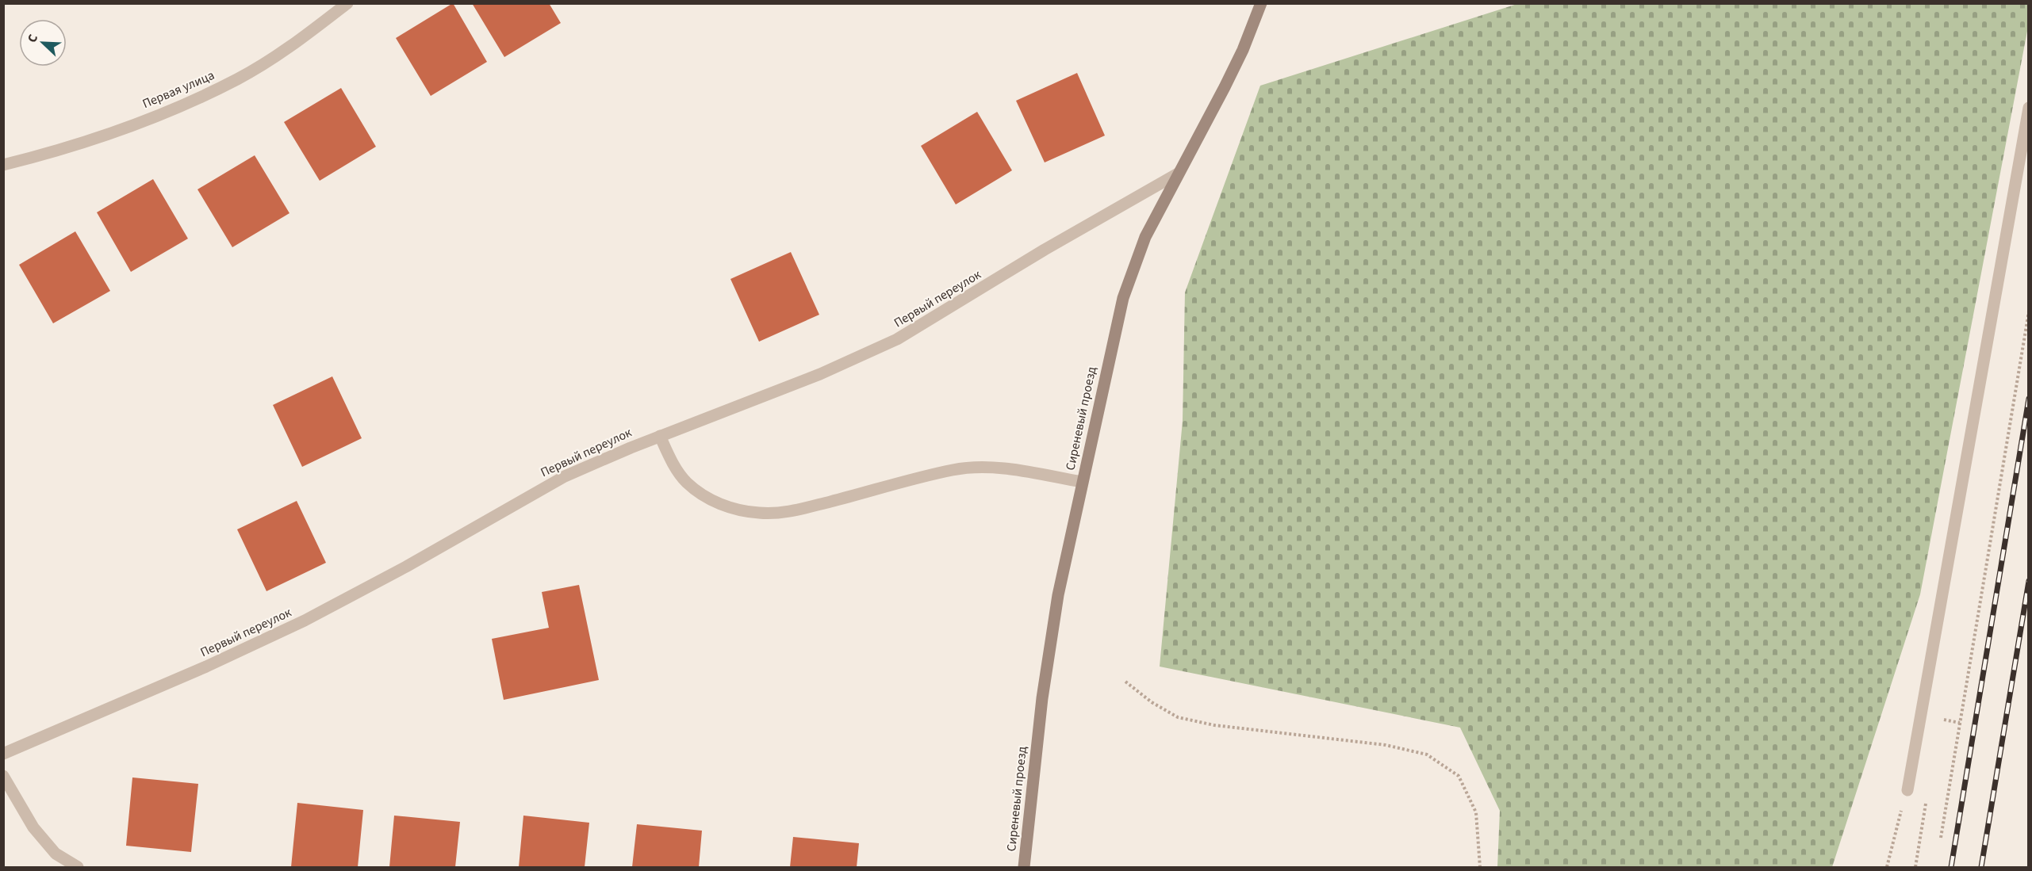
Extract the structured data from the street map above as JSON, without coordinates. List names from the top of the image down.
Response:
{
  "streets": {
    "street": ["Первая улица", "Первый переулок", "Сиреневый проезд"]
  },
  "crossings": [
    ["Первый переулок", "Сиреневый проезд"]
  ],
  "north": "top left"
}
